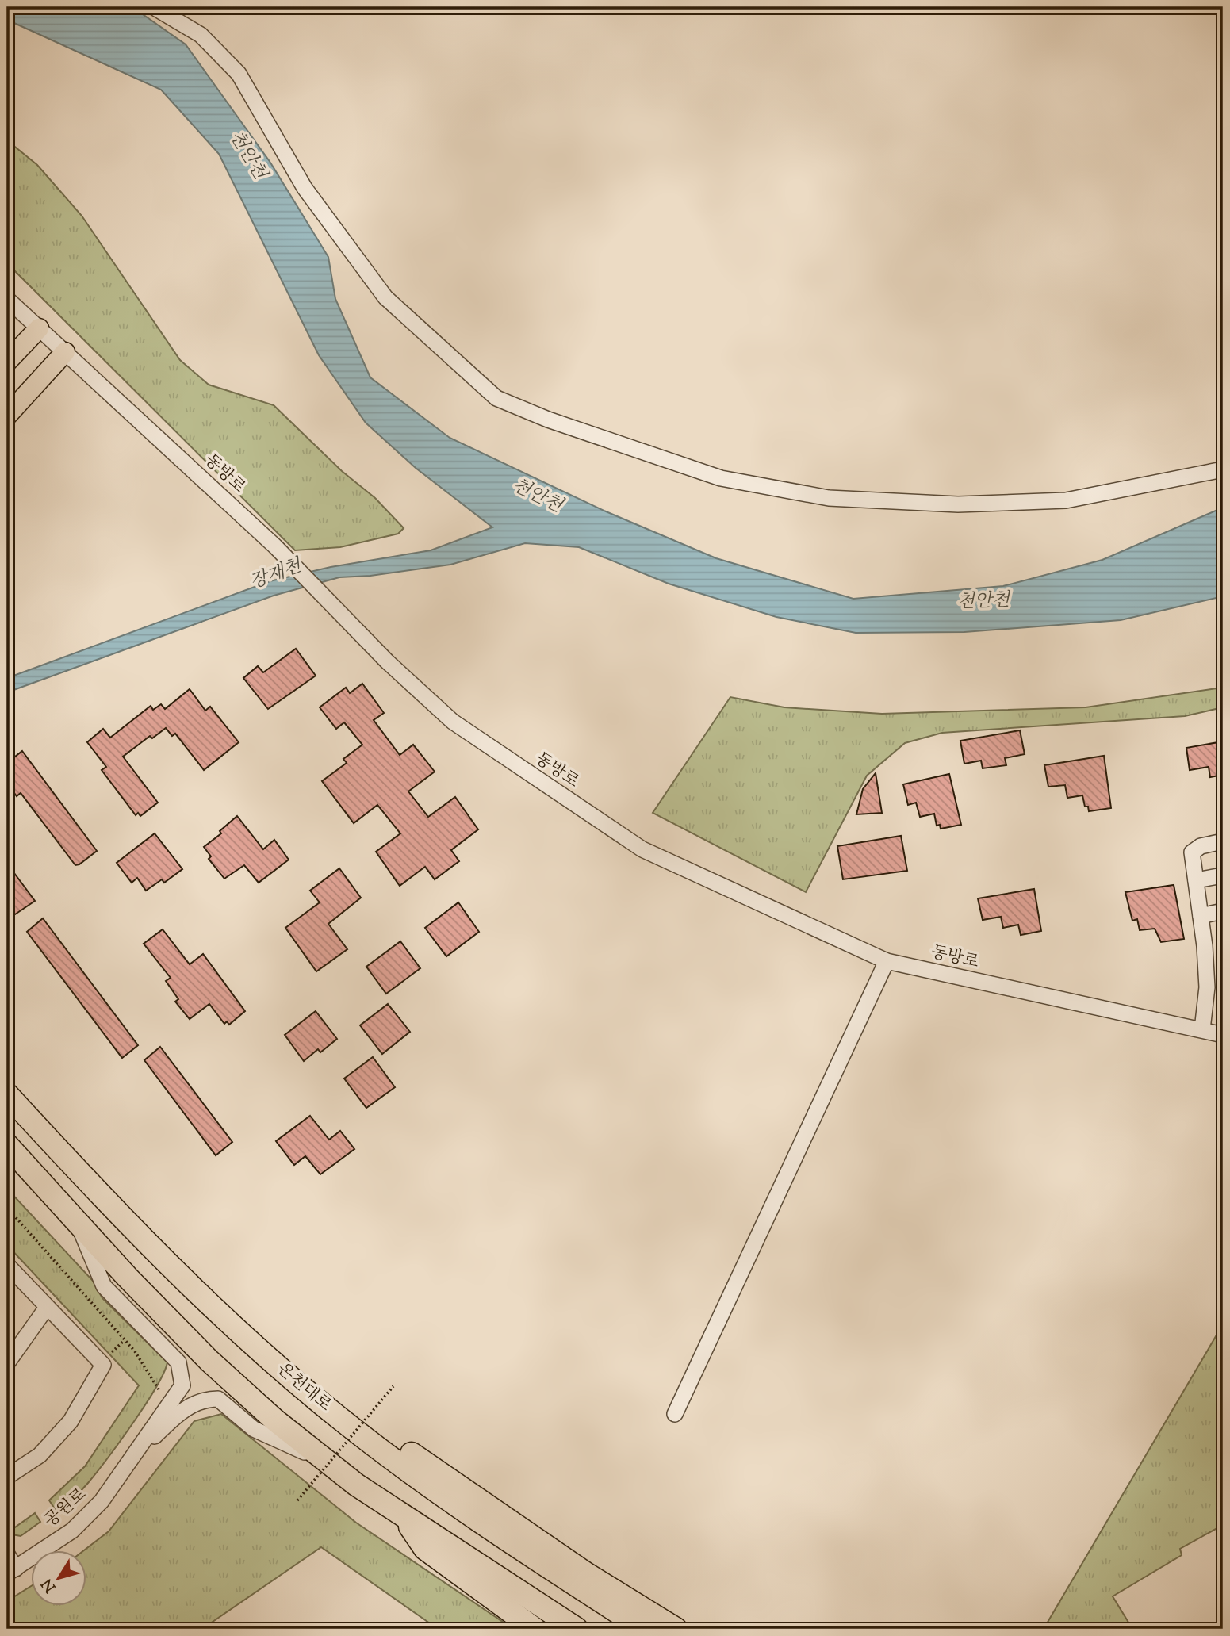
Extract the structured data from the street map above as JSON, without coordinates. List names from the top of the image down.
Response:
{
  "streets": {
    "highway": ["온천대로"],
    "street": ["동방로", "공원로"]
  },
  "water": ["천안천", "장재천"],
  "north": "bottom left"
}
